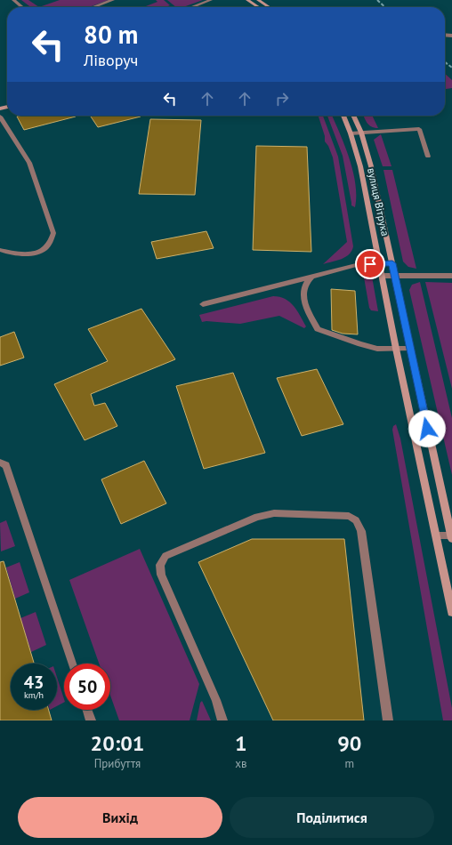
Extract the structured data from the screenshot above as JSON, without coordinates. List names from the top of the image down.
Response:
{
  "streets": {
    "main road": ["вулиця Вітрука"]
  },
  "page": {
    "turn": ["80 m", "Ліворуч"],
    "speed": "43 km/h",
    "limit": "50",
    "eta": [
      "20:01",
      "Прибуття",
      "1",
      "хв",
      "90",
      "m"
    ],
    "buttons": ["Вихід", "Поділитися"]
  }
}
